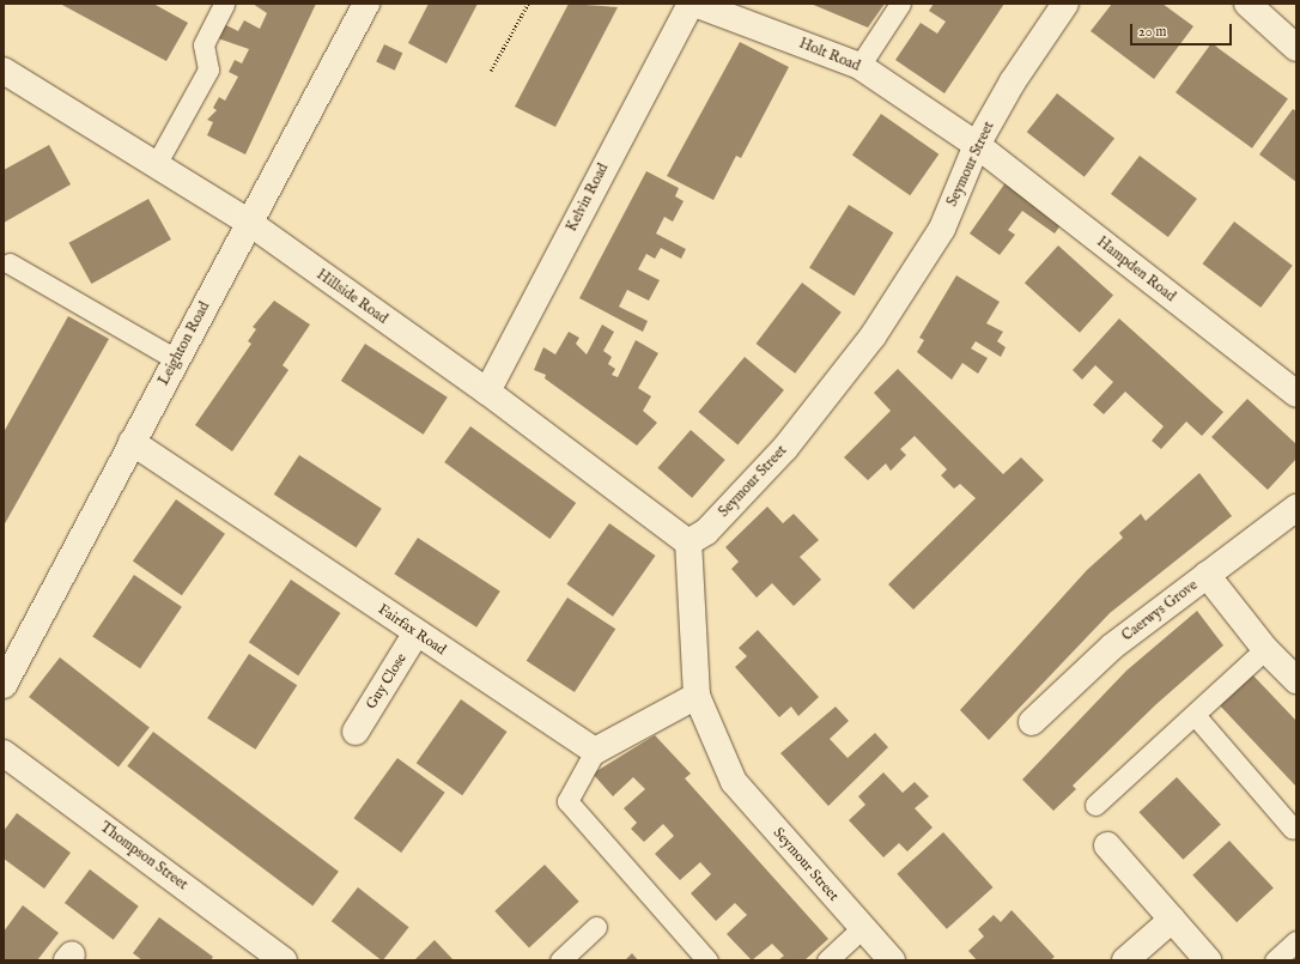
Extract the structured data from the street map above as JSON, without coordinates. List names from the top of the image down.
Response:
{
  "streets": {
    "street": [
      "Holt Road",
      "Seymour Street",
      "Kelvin Road",
      "Hampden Road",
      "Hillside Road",
      "Leighton Road",
      "Caerwys Grove",
      "Fairfax Road",
      "Guy Close",
      "Thompson Street"
    ]
  },
  "crossings": [
    ["Holt Road", "Seymour Street"],
    ["Holt Road", "Kelvin Road"],
    ["Holt Road", "Hampden Road"],
    ["Seymour Street", "Hampden Road"],
    ["Seymour Street", "Hillside Road"],
    ["Kelvin Road", "Hillside Road"],
    ["Hillside Road", "Leighton Road"],
    ["Leighton Road", "Fairfax Road"],
    ["Fairfax Road", "Guy Close"]
  ],
  "scale_bar": "20 m"
}
